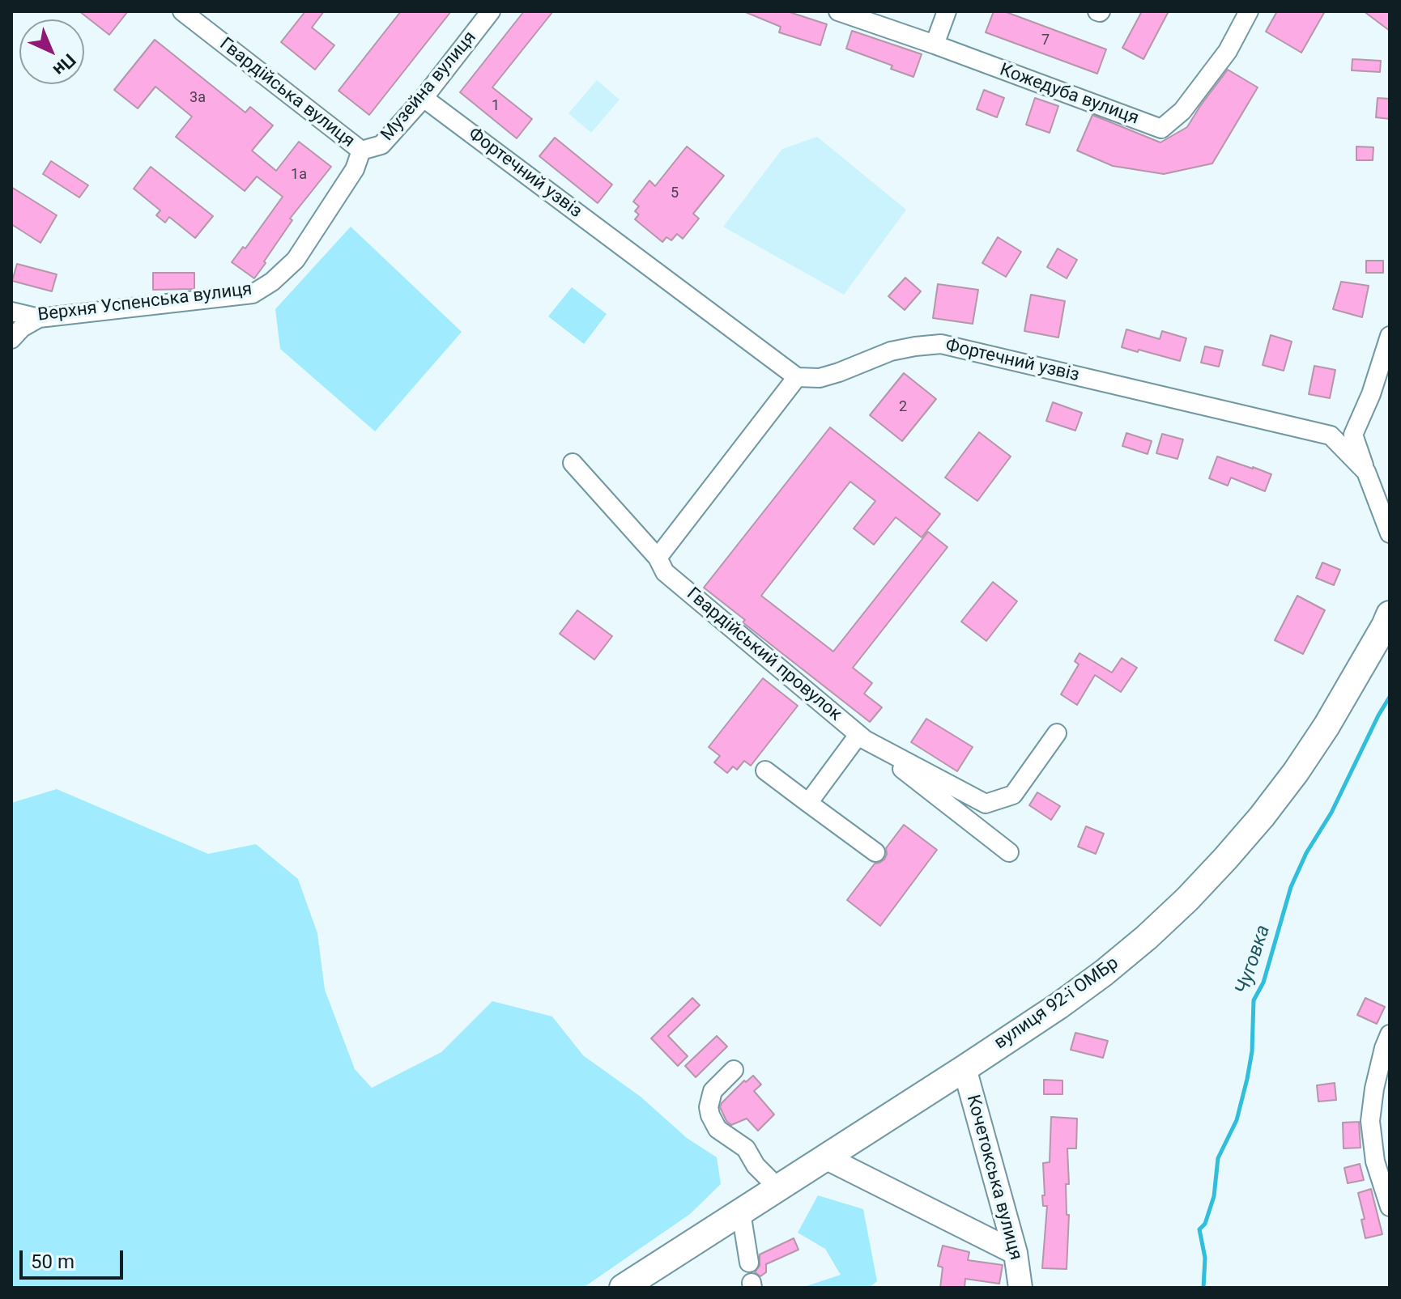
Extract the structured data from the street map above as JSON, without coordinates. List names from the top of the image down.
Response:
{
  "streets": {
    "highway": ["вулиця 92-ї ОМБр"],
    "main road": ["Кочетокська вулиця"],
    "street": [
      "Музейна вулиця",
      "Гвардійська вулиця",
      "Кожедуба вулиця",
      "Фортечний узвіз",
      "Верхня Успенська вулиця",
      "Гвардійський провулок"
    ]
  },
  "crossings": [
    ["Музейна вулиця", "Гвардійська вулиця"],
    ["Музейна вулиця", "Фортечний узвіз"],
    ["Музейна вулиця", "Верхня Успенська вулиця"],
    ["Гвардійська вулиця", "Верхня Успенська вулиця"],
    ["вулиця 92-ї ОМБр", "Кочетокська вулиця"]
  ],
  "water": ["Чуговка"],
  "house_numbers": [
    "7",
    "3а",
    "1",
    "1а",
    "5",
    "2"
  ],
  "scale_bar": "50 m",
  "north": "bottom right"
}
